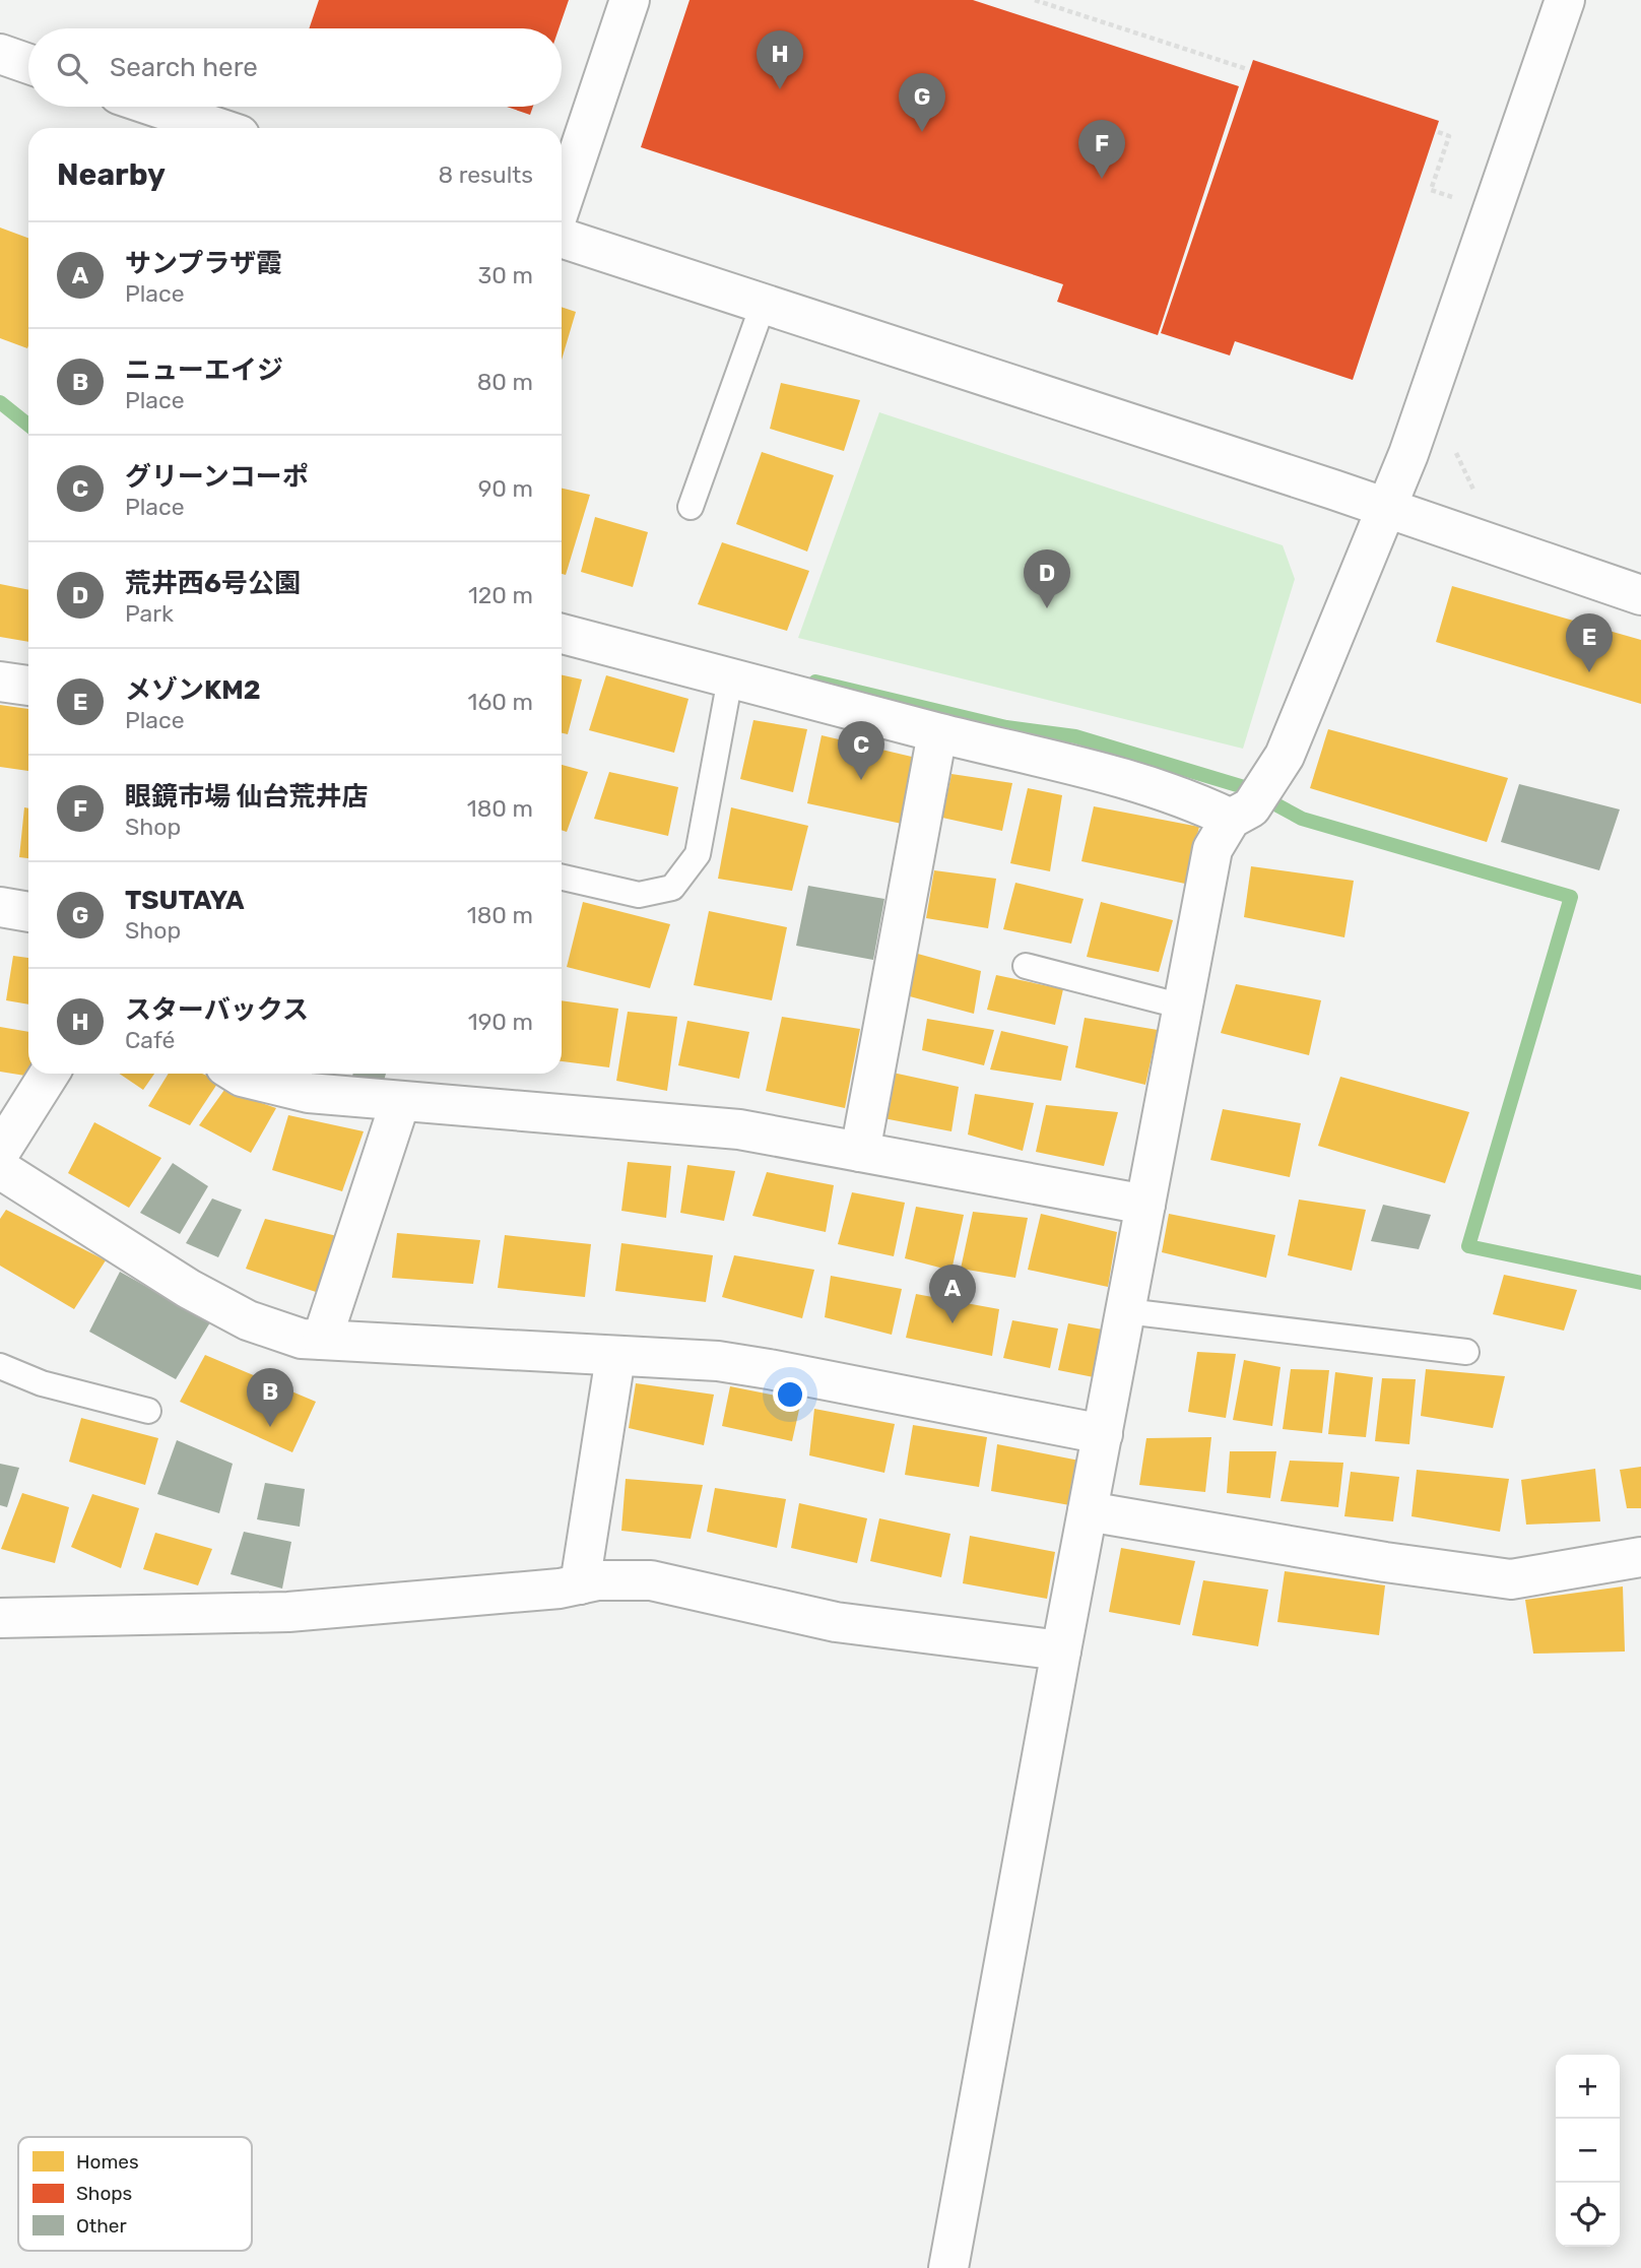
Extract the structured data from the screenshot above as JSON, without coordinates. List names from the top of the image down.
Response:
{
  "legend": ["Homes", "Shops", "Other"],
  "page": {
    "search": "Search here",
    "pins": [
      "H",
      "G",
      "F",
      "D",
      "E",
      "C",
      "A",
      "B"
    ],
    "heading": ["Nearby", "8 results"],
    "list": [
      {
        "mark": "A",
        "name": "サンプラザ霞",
        "note": "Place",
        "value": "30 m"
      },
      {
        "mark": "B",
        "name": "ニューエイジ",
        "note": "Place",
        "value": "80 m"
      },
      {
        "mark": "C",
        "name": "グリーンコーポ",
        "note": "Place",
        "value": "90 m"
      },
      {
        "mark": "D",
        "name": "荒井西6号公園",
        "note": "Park",
        "value": "120 m"
      },
      {
        "mark": "E",
        "name": "メゾンKM2",
        "note": "Place",
        "value": "160 m"
      },
      {
        "mark": "F",
        "name": "眼鏡市場 仙台荒井店",
        "note": "Shop",
        "value": "180 m"
      },
      {
        "mark": "G",
        "name": "TSUTAYA",
        "note": "Shop",
        "value": "180 m"
      },
      {
        "mark": "H",
        "name": "スターバックス",
        "note": "Café",
        "value": "190 m"
      }
    ],
    "map_buttons": ["+", "−"]
  }
}
